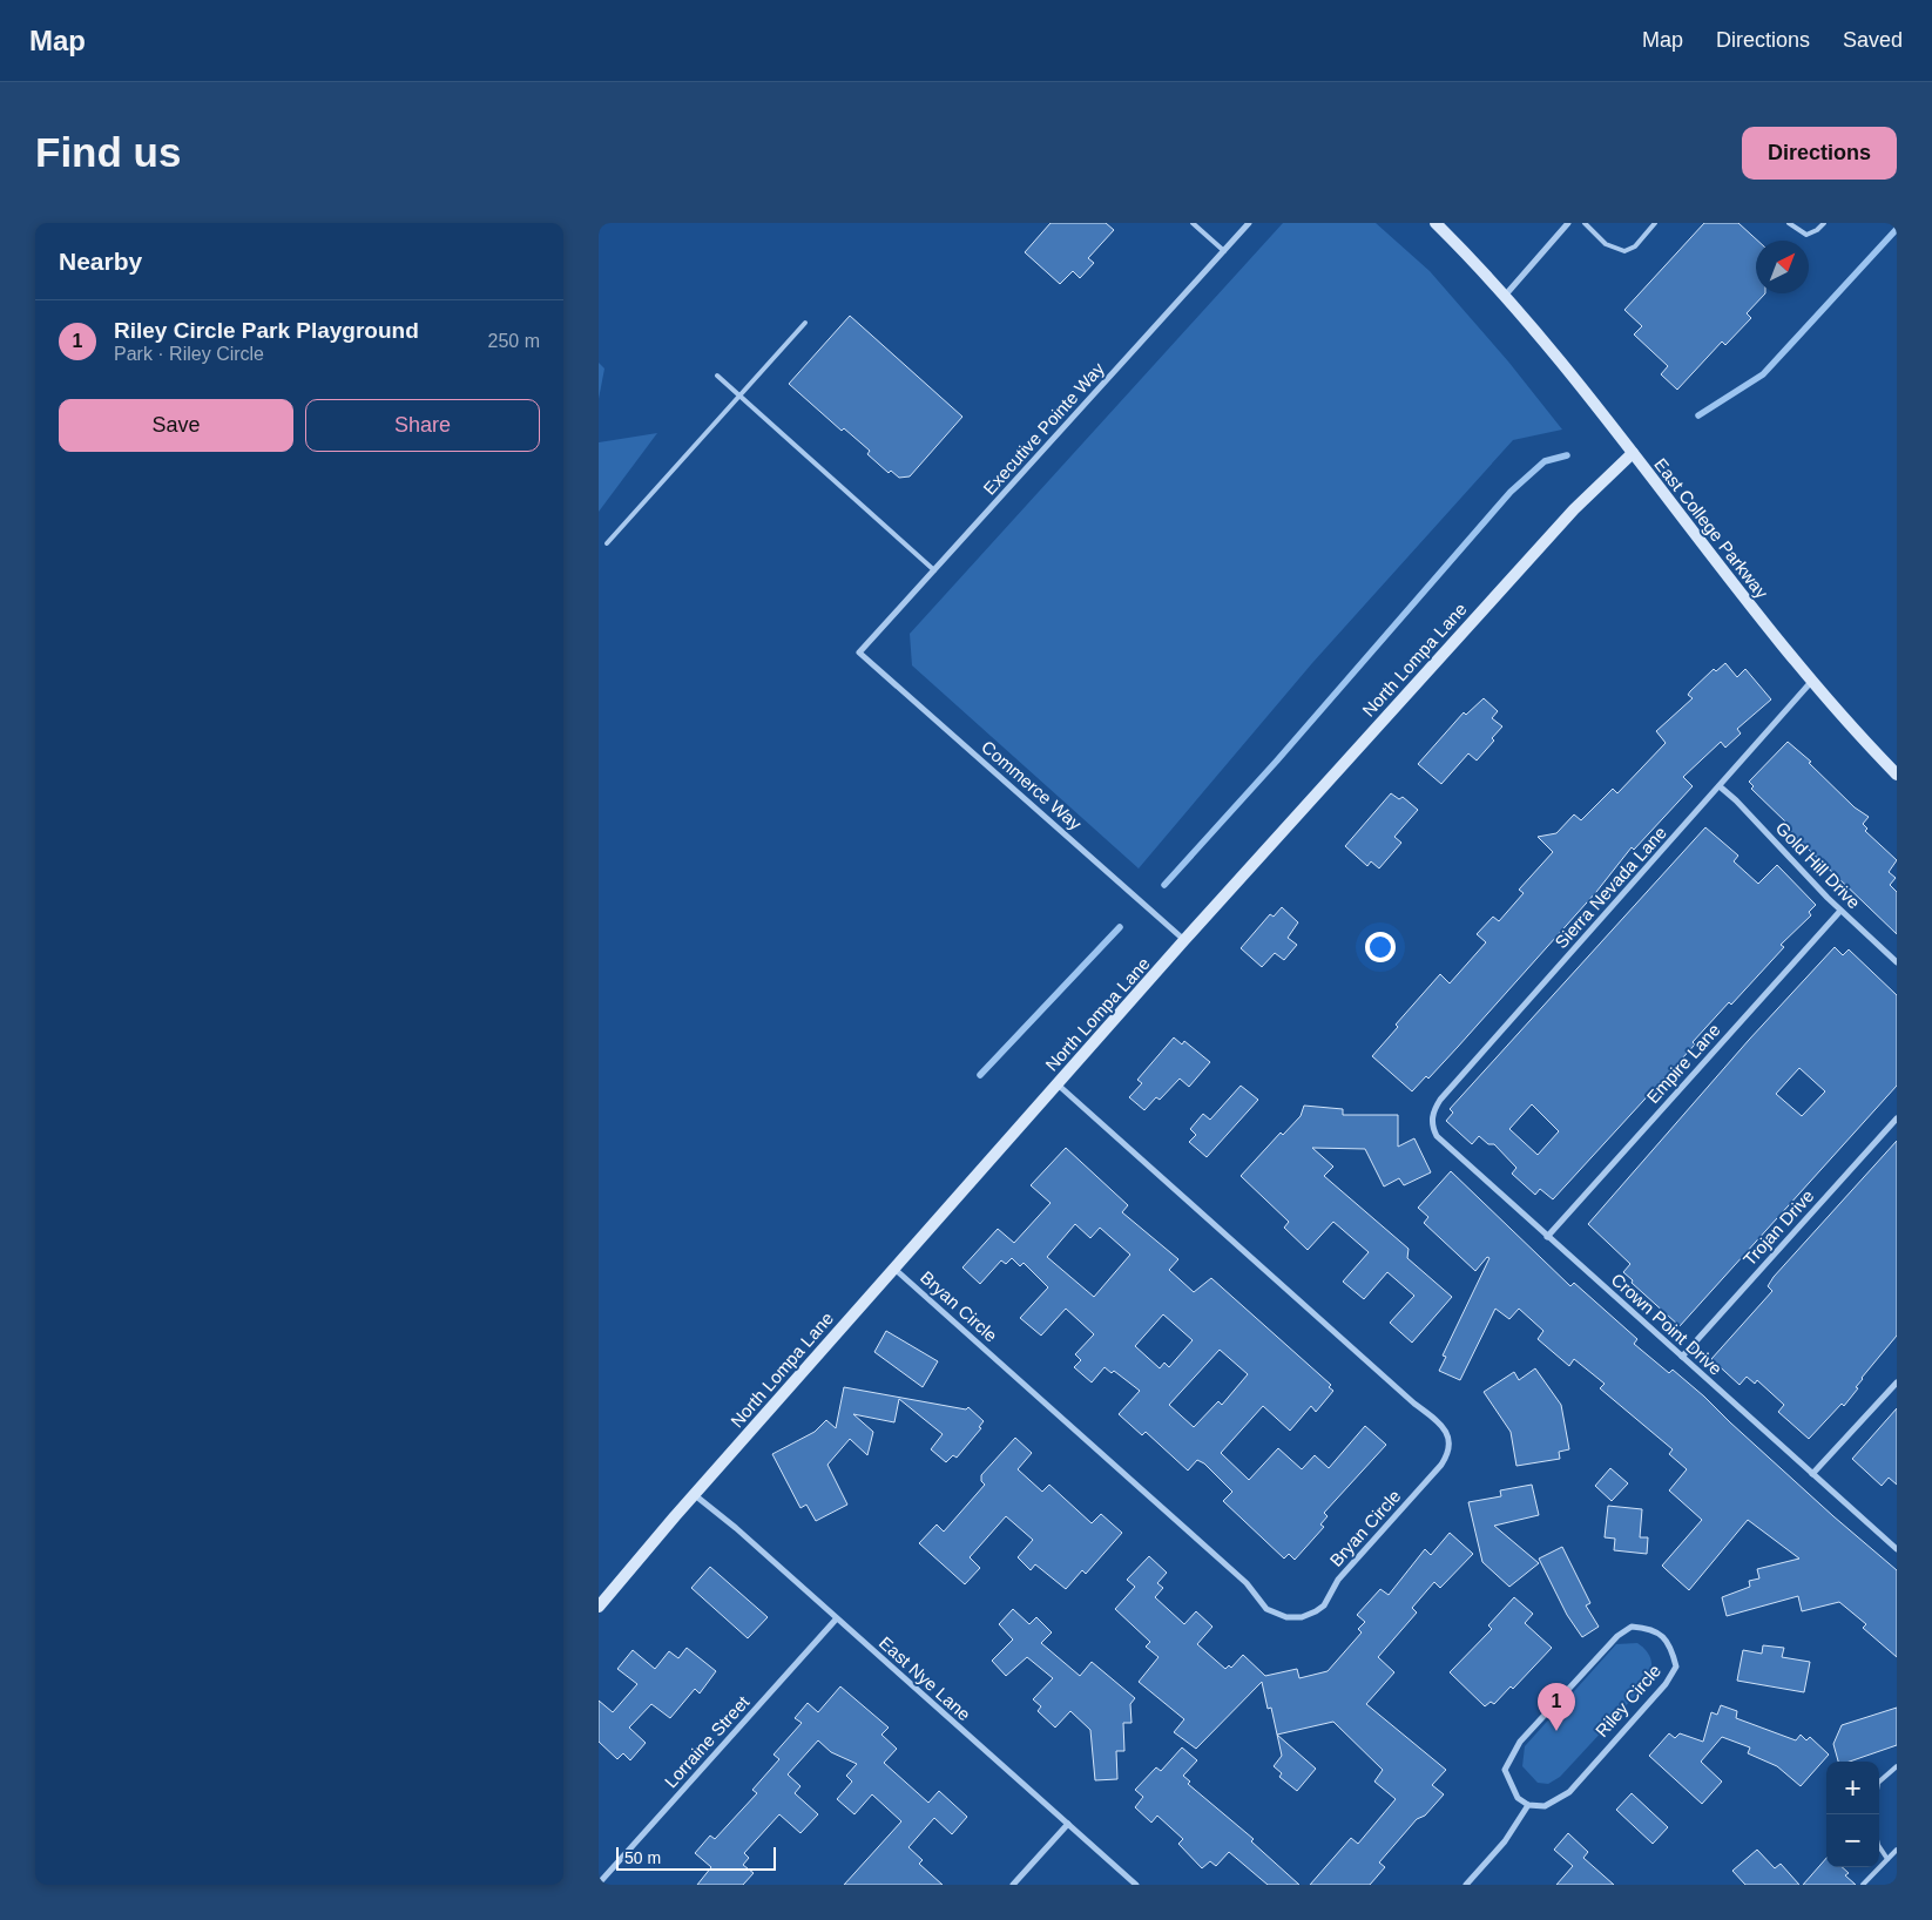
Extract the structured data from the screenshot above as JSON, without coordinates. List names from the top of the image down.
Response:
{
  "streets": {
    "street": [
      "Executive Pointe Way",
      "East College Parkway",
      "North Lompa Lane",
      "Commerce Way",
      "Gold Hill Drive",
      "Sierra Nevada Lane",
      "Empire Lane",
      "Trojan Drive",
      "Bryan Circle",
      "Crown Point Drive",
      "East Nye Lane",
      "Riley Circle",
      "Lorraine Street"
    ]
  },
  "crossings": [
    ["Executive Pointe Way", "Commerce Way"],
    ["East College Parkway", "North Lompa Lane"],
    ["East College Parkway", "Sierra Nevada Lane"],
    ["North Lompa Lane", "Commerce Way"],
    ["North Lompa Lane", "Bryan Circle"],
    ["North Lompa Lane", "East Nye Lane"],
    ["Gold Hill Drive", "Sierra Nevada Lane"],
    ["Gold Hill Drive", "Empire Lane"],
    ["Sierra Nevada Lane", "Crown Point Drive"],
    ["Empire Lane", "Crown Point Drive"],
    ["Trojan Drive", "Crown Point Drive"],
    ["East Nye Lane", "Lorraine Street"]
  ],
  "scale_bar": "50 m",
  "north": "top right",
  "page": {
    "header": "Map",
    "nav": ["Map", "Directions", "Saved"],
    "buttons": [
      "Directions",
      ["Save", "Share"]
    ],
    "title": "Find us",
    "heading": "Nearby",
    "list": [
      {
        "mark": "1",
        "name": "Riley Circle Park Playground",
        "note": "Park · Riley Circle",
        "value": "250 m"
      }
    ],
    "pins": "1",
    "map_buttons": ["+", "−"],
    "scale": "50 m"
  }
}
